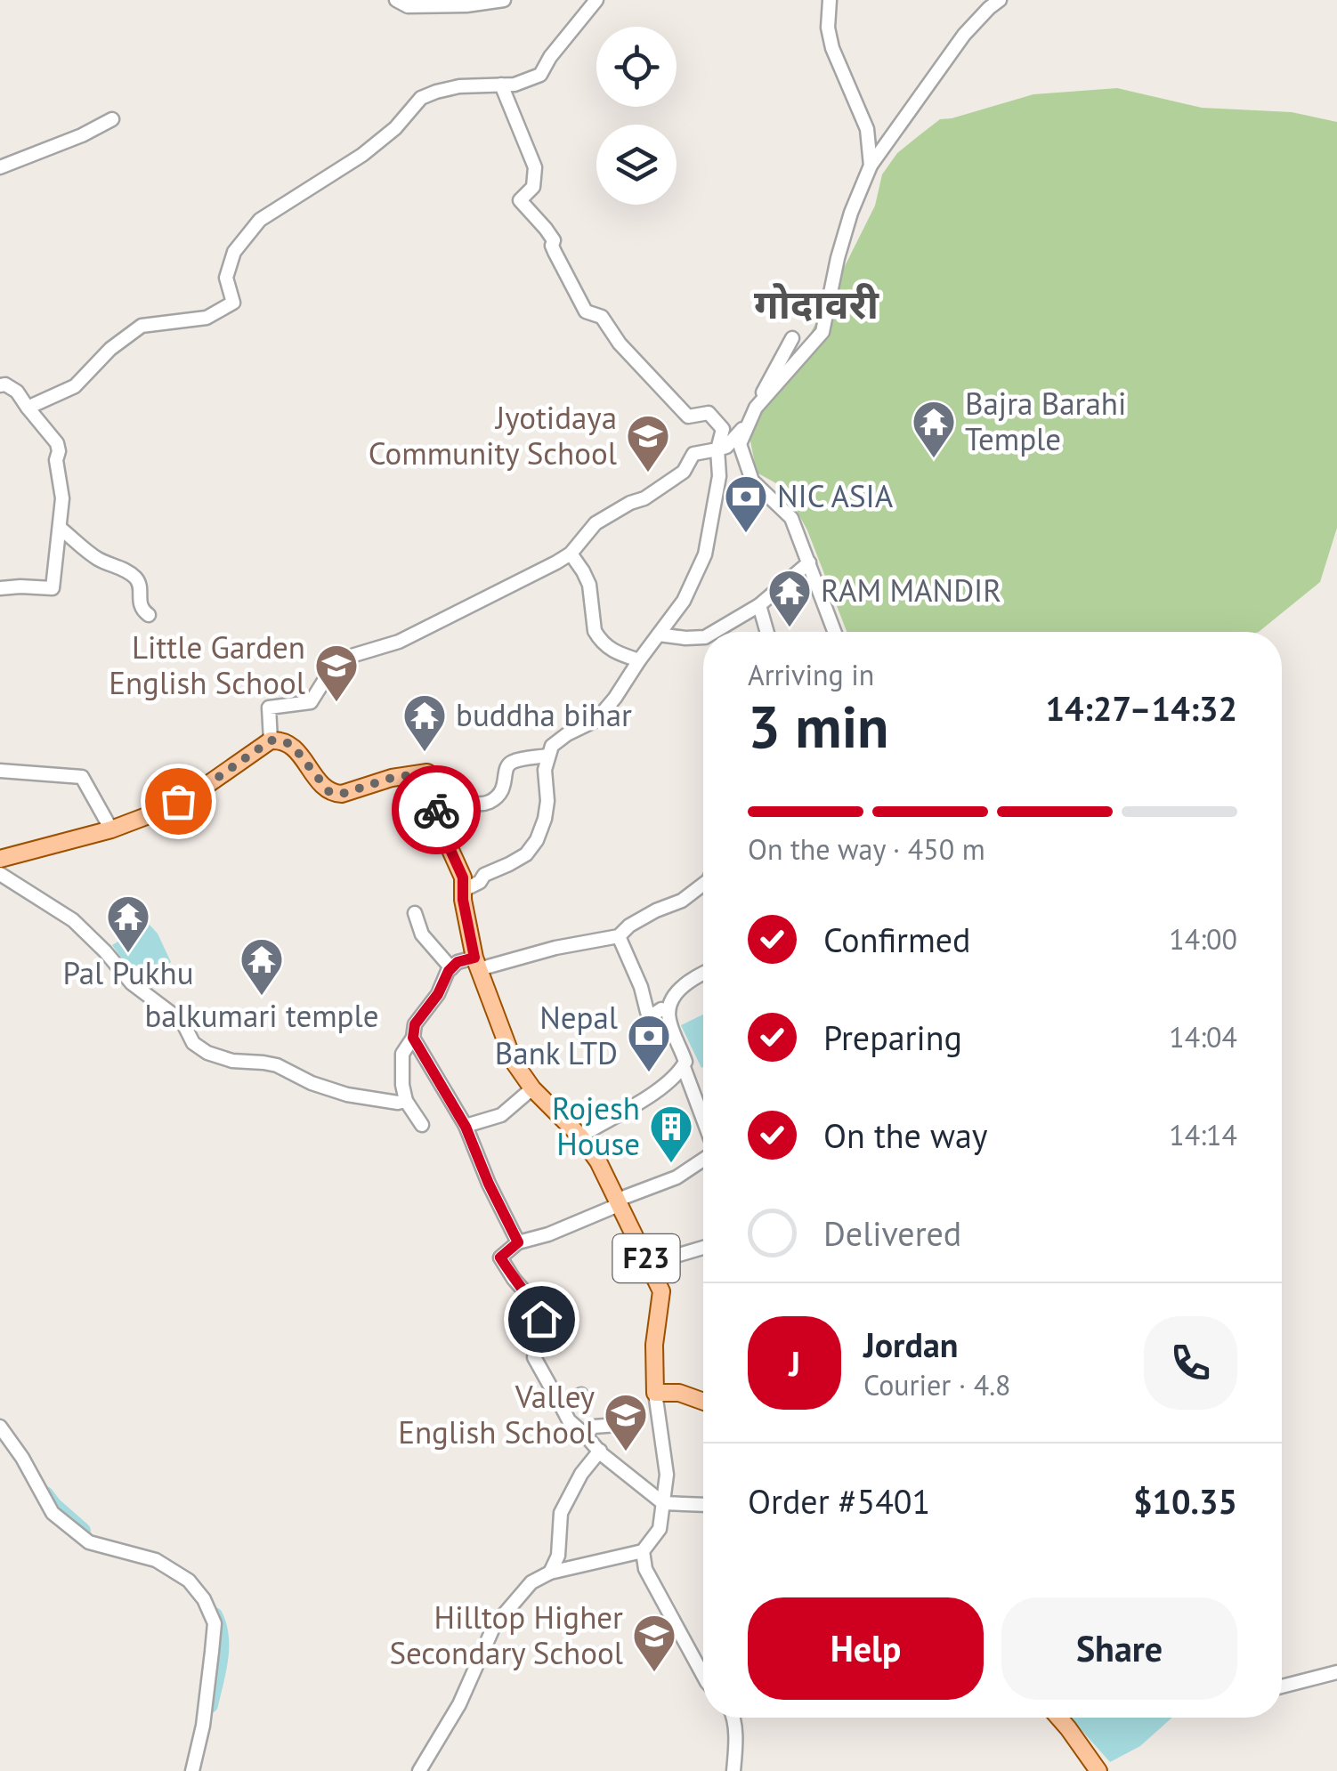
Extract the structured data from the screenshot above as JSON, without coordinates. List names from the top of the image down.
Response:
{
  "streets": {
    "main road": ["F23"]
  },
  "districts": ["गोदावरी"],
  "places": {
    "temple": [
      "Bajra Barahi Temple",
      "RAM MANDIR",
      "buddha bihar",
      "Pal Pukhu",
      "balkumari temple"
    ],
    "school or university": [
      "Jyotidaya Community School",
      "Little Garden English School",
      "Valley English School",
      "Hilltop Higher Secondary School"
    ],
    "bank": ["NIC ASIA", "Nepal Bank LTD"],
    "building": ["Rojesh House"]
  },
  "page": {
    "heading": ["3 min", "Arriving in", "14:27–14:32"],
    "panel": [
      "Jordan",
      "Courier · 4.8",
      "Order #5401",
      "$10.35"
    ],
    "bar": "On the way · 450 m",
    "list": [
      ["Confirmed", "14:00"],
      ["Preparing", "14:04"],
      ["On the way", "14:14"],
      "Delivered"
    ],
    "round": "J",
    "buttons": ["Help", "Share"]
  }
}
